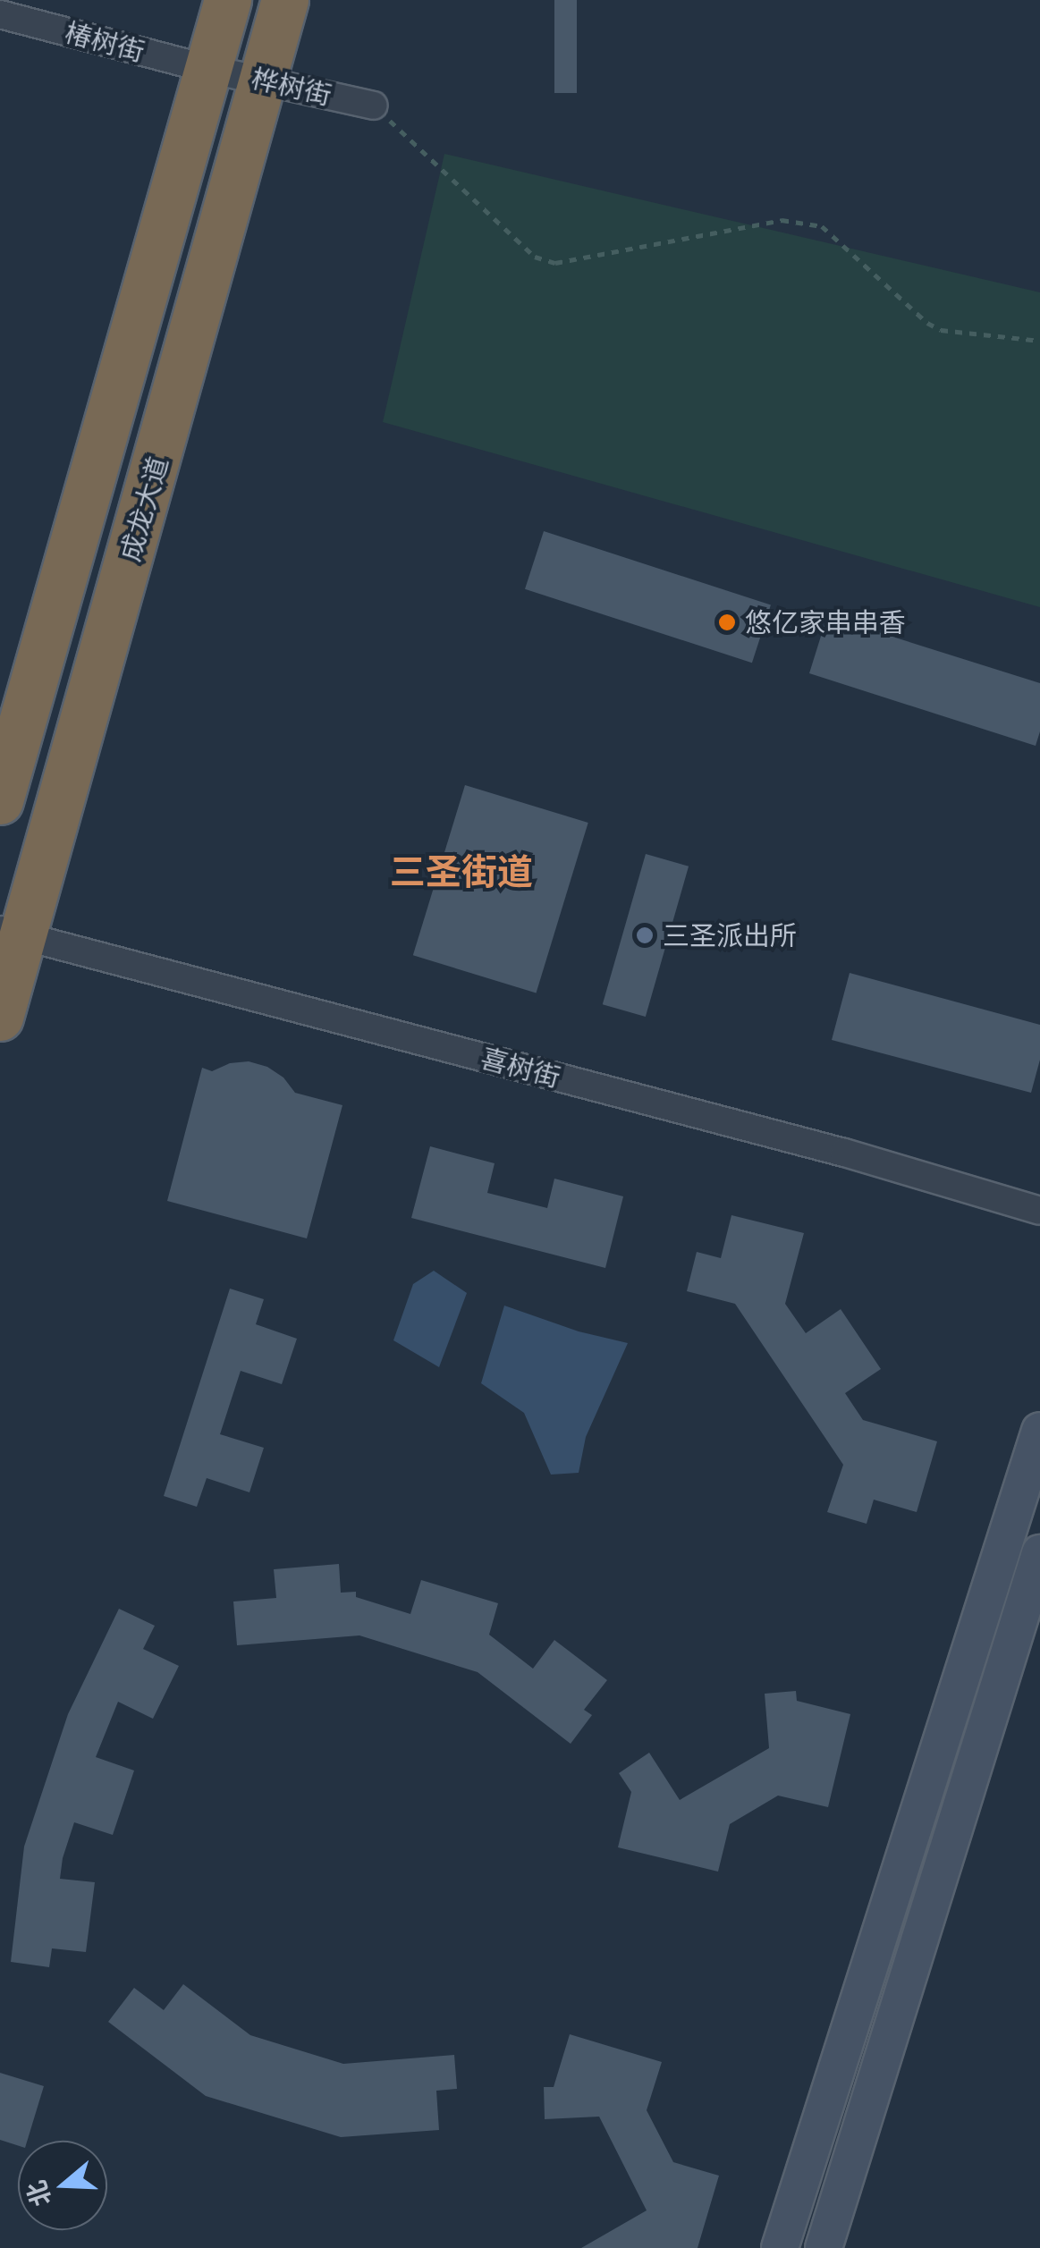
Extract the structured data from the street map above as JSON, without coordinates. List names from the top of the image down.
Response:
{
  "streets": {
    "highway": ["成龙大道"],
    "street": ["椿树街", "桦树街", "喜树街"]
  },
  "crossings": [
    ["椿树街", "桦树街"],
    ["桦树街", "成龙大道"],
    ["成龙大道", "喜树街"]
  ],
  "districts": ["三圣街道"],
  "places": ["悠亿家串串香", "三圣派出所"],
  "north": "left"
}
